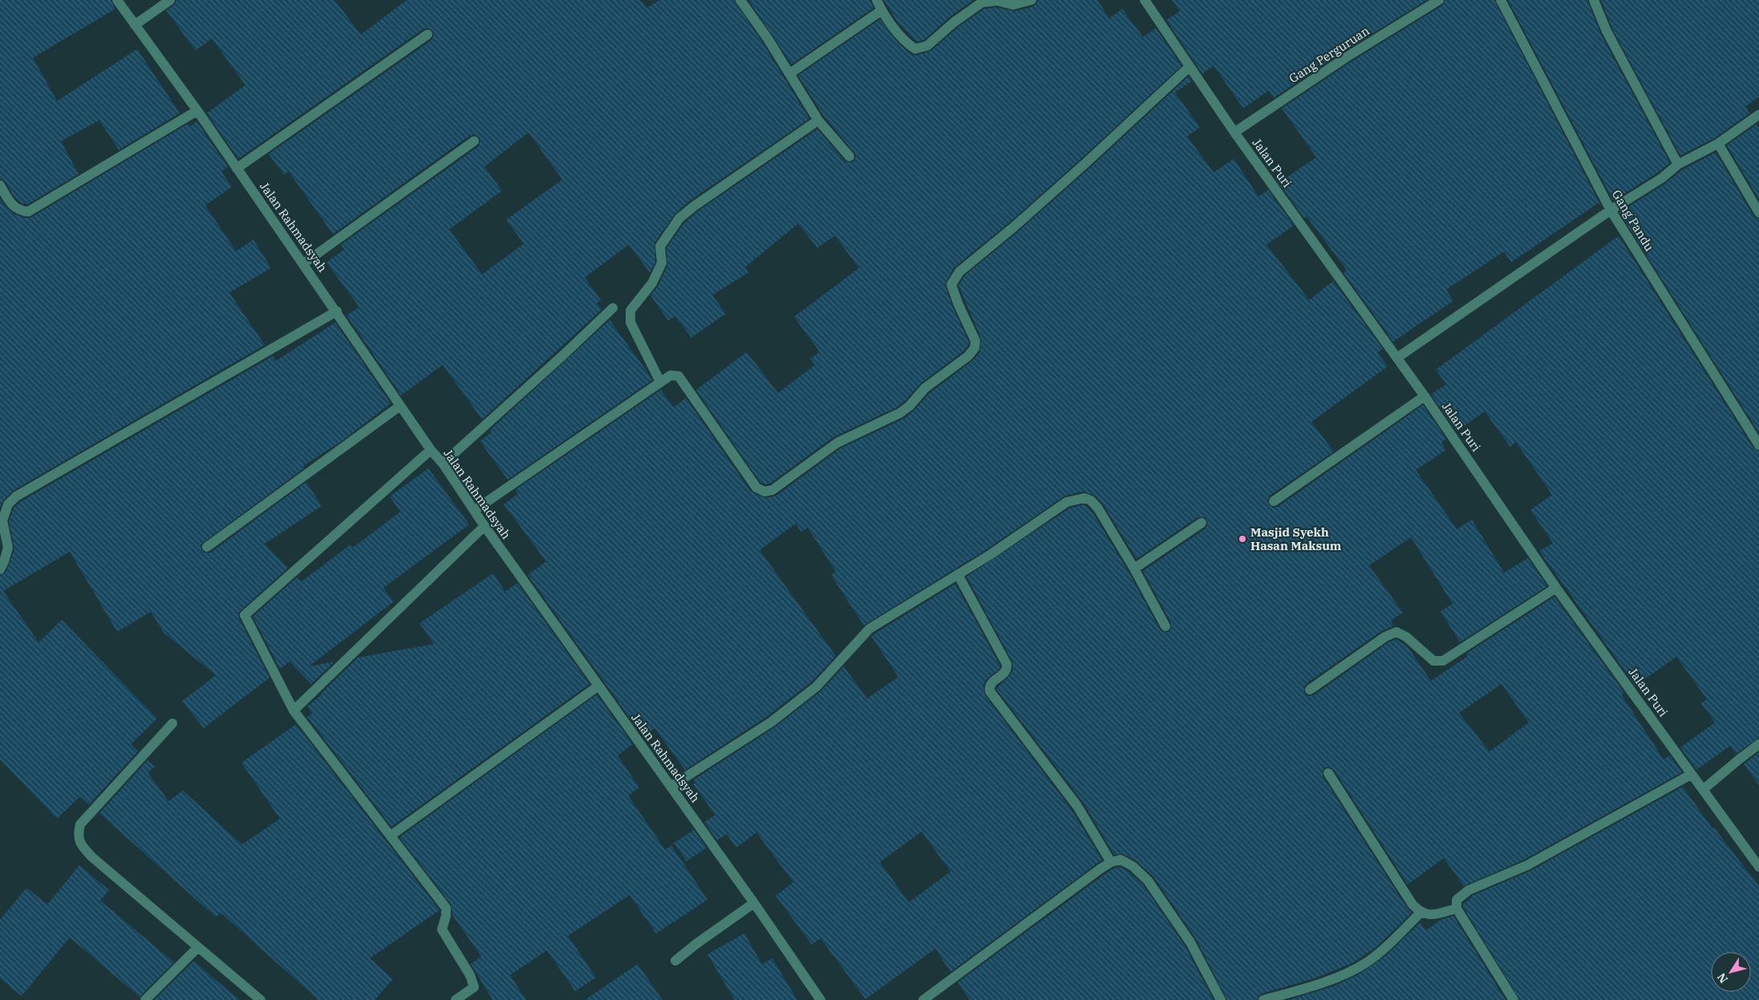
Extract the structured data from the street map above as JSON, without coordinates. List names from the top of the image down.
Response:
{
  "streets": {
    "street": [
      "Gang Perguruan",
      "Jalan Puri",
      "Gang Pandu",
      "Jalan Rahmadsyah"
    ]
  },
  "crossings": [
    ["Gang Perguruan", "Jalan Puri"]
  ],
  "places": ["Masjid Syekh Hasan Maksum"],
  "north": "bottom left"
}
